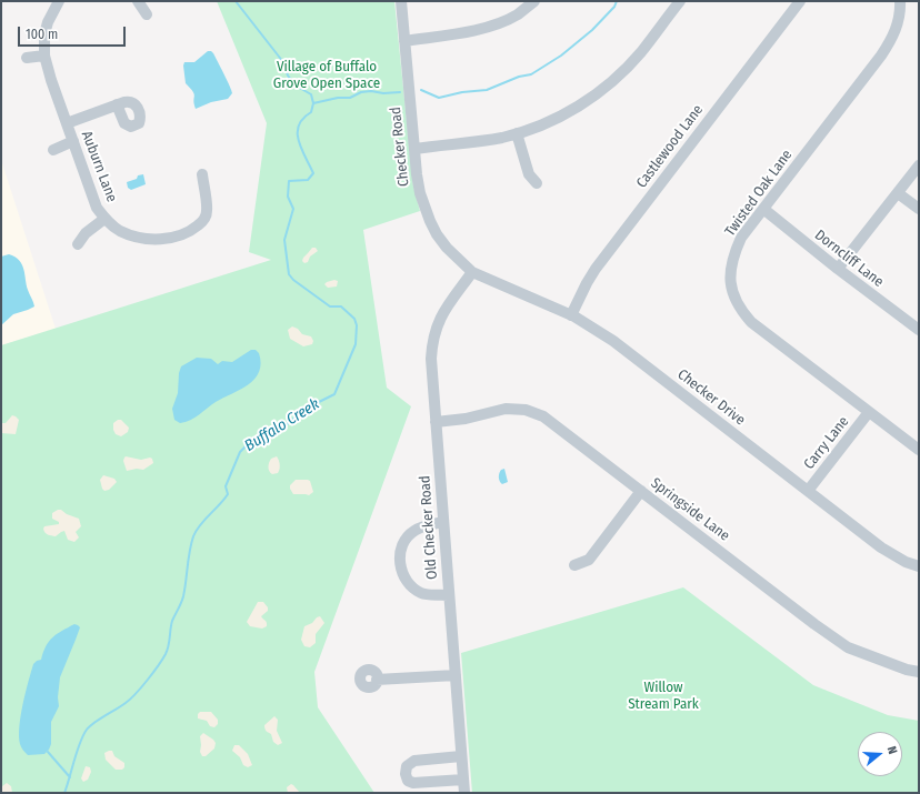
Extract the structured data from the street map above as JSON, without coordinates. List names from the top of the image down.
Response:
{
  "streets": {
    "street": [
      "Checker Road",
      "Castlewood Lane",
      "Auburn Lane",
      "Twisted Oak Lane",
      "Dorncliff Lane",
      "Checker Drive",
      "Carry Lane",
      "Springside Lane",
      "Old Checker Road"
    ]
  },
  "crossings": [
    ["Checker Road", "Checker Drive"],
    ["Checker Road", "Old Checker Road"],
    ["Castlewood Lane", "Checker Drive"],
    ["Twisted Oak Lane", "Dorncliff Lane"],
    ["Twisted Oak Lane", "Carry Lane"],
    ["Checker Drive", "Carry Lane"],
    ["Checker Drive", "Old Checker Road"],
    ["Springside Lane", "Old Checker Road"]
  ],
  "water": ["Buffalo Creek"],
  "parks": ["Village of Buffalo Grove Open Space", "Willow Stream Park"],
  "scale_bar": "100 m",
  "north": "right"
}
